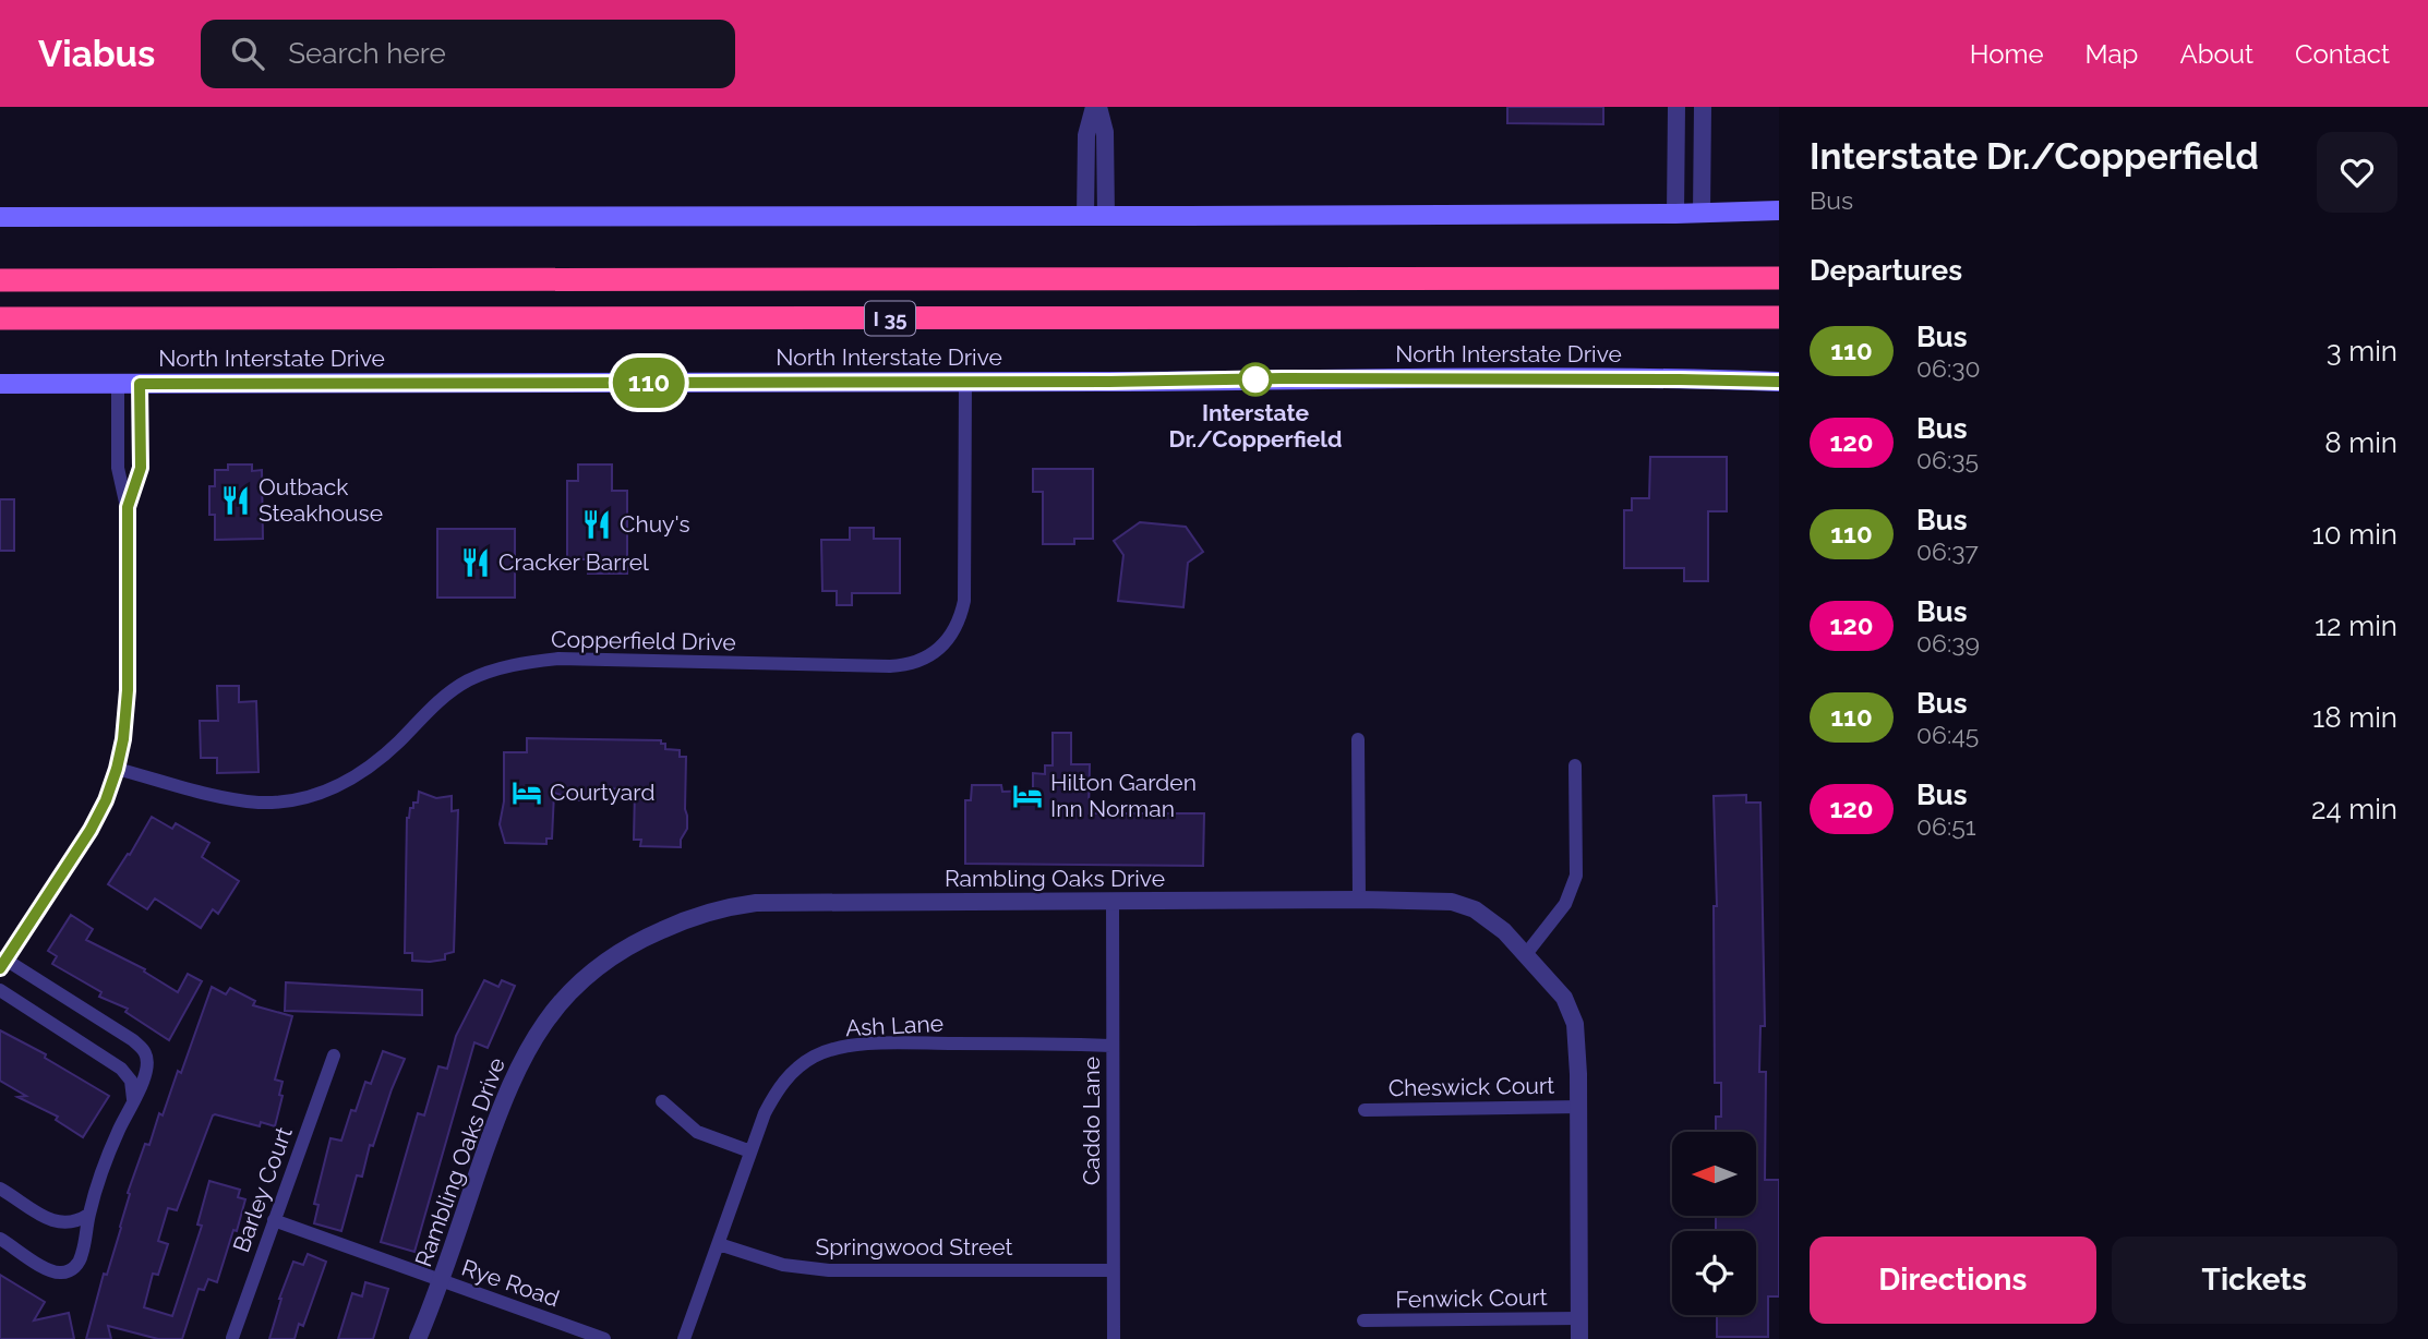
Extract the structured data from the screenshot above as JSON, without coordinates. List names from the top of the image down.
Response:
{
  "streets": {
    "highway": ["I 35"],
    "main road": ["North Interstate Drive"],
    "street": [
      "Copperfield Drive",
      "Rambling Oaks Drive",
      "Ash Lane",
      "Cheswick Court",
      "Caddo Lane",
      "Barley Court",
      "Springwood Street",
      "Rye Road",
      "Fenwick Court"
    ]
  },
  "crossings": [
    ["North Interstate Drive", "Copperfield Drive"],
    ["Rambling Oaks Drive", "Cheswick Court"],
    ["Rambling Oaks Drive", "Caddo Lane"],
    ["Rambling Oaks Drive", "Rye Road"],
    ["Rambling Oaks Drive", "Fenwick Court"],
    ["Ash Lane", "Caddo Lane"],
    ["Ash Lane", "Springwood Street"],
    ["Caddo Lane", "Springwood Street"],
    ["Barley Court", "Rye Road"]
  ],
  "places": {
    "other": ["Interstate Dr./Copperfield"],
    "restaurant": ["Outback Steakhouse", "Chuy's", "Cracker Barrel"],
    "hotel": ["Courtyard", "Hilton Garden Inn Norman"]
  },
  "lines": ["bus line 110"],
  "north": "left",
  "page": {
    "header": "Viabus",
    "search": "Search here",
    "nav": [
      "Home",
      "Map",
      "About",
      "Contact"
    ],
    "on_map": "110",
    "heading": [
      ["Interstate Dr./Copperfield", "Bus"],
      "Departures"
    ],
    "list": [
      {
        "mark": "110",
        "name": "Bus",
        "note": "06:30",
        "value": "3 min"
      },
      {
        "mark": "120",
        "name": "Bus",
        "note": "06:35",
        "value": "8 min"
      },
      {
        "mark": "110",
        "name": "Bus",
        "note": "06:37",
        "value": "10 min"
      },
      {
        "mark": "120",
        "name": "Bus",
        "note": "06:39",
        "value": "12 min"
      },
      {
        "mark": "110",
        "name": "Bus",
        "note": "06:45",
        "value": "18 min"
      },
      {
        "mark": "120",
        "name": "Bus",
        "note": "06:51",
        "value": "24 min"
      }
    ],
    "buttons": ["Directions", "Tickets"]
  }
}
